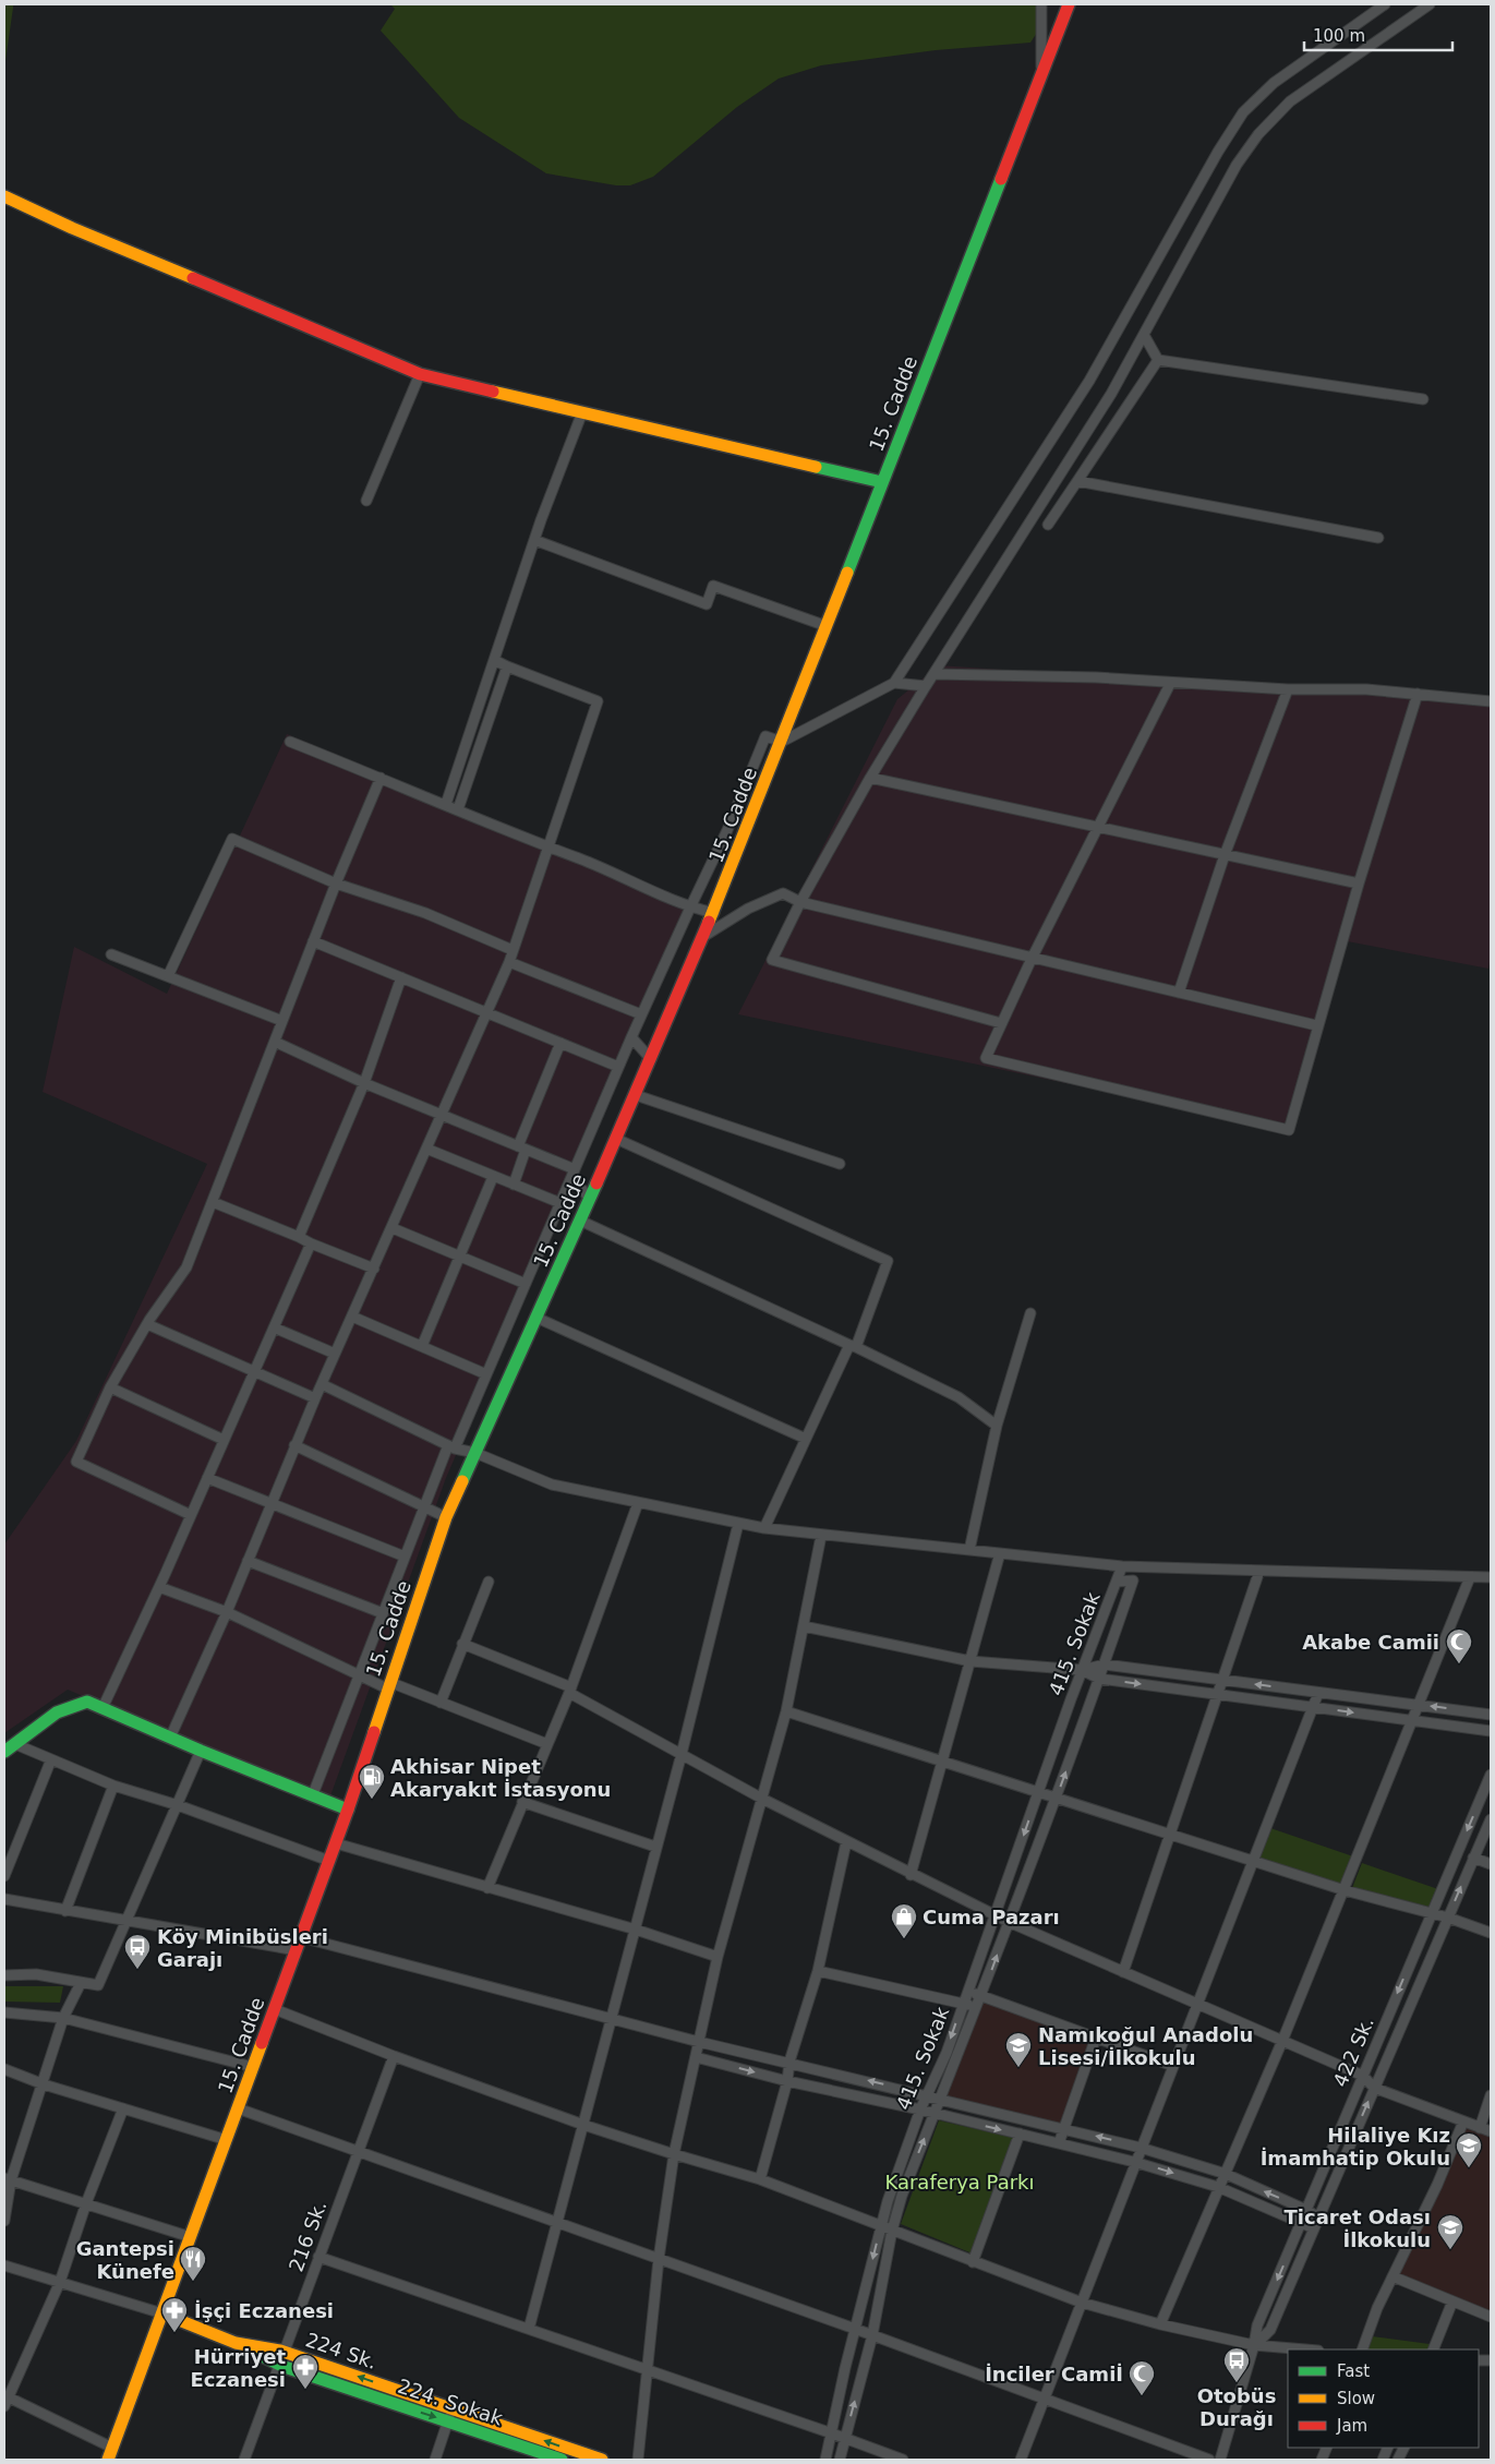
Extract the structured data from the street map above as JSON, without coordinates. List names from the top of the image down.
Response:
{
  "streets": {
    "main road": ["15. Cadde", "224 Sk.", "224. Sokak"],
    "street": ["415. Sokak", "422 Sk.", "216 Sk."]
  },
  "crossings": [
    ["15. Cadde", "224 Sk."],
    ["216 Sk.", "224 Sk."],
    ["216 Sk.", "224. Sokak"],
    ["224 Sk.", "224. Sokak"]
  ],
  "one_way": ["224. Sokak"],
  "parks": ["Karaferya Parkı"],
  "places": {
    "mosque": ["Akabe Camii", "İnciler Camiİ"],
    "fuel station": ["Akhisar Nipet Akaryakıt İstasyonu"],
    "shop": ["Cuma Pazarı"],
    "bus stop": ["Köy Minibüsleri Garajı", "Otobüs Durağı"],
    "school or university": ["Namıkoğul Anadolu Lisesi/İlkokulu", "Hilaliye Kız İmamhatip Okulu", "Ticaret Odası İlkokulu"],
    "restaurant": ["Gantepsi Künefe"],
    "pharmacy": ["İşçi Eczanesi", "Hürriyet Eczanesi"]
  },
  "legend": ["Fast", "Slow", "Jam"],
  "scale_bar": "100 m"
}
